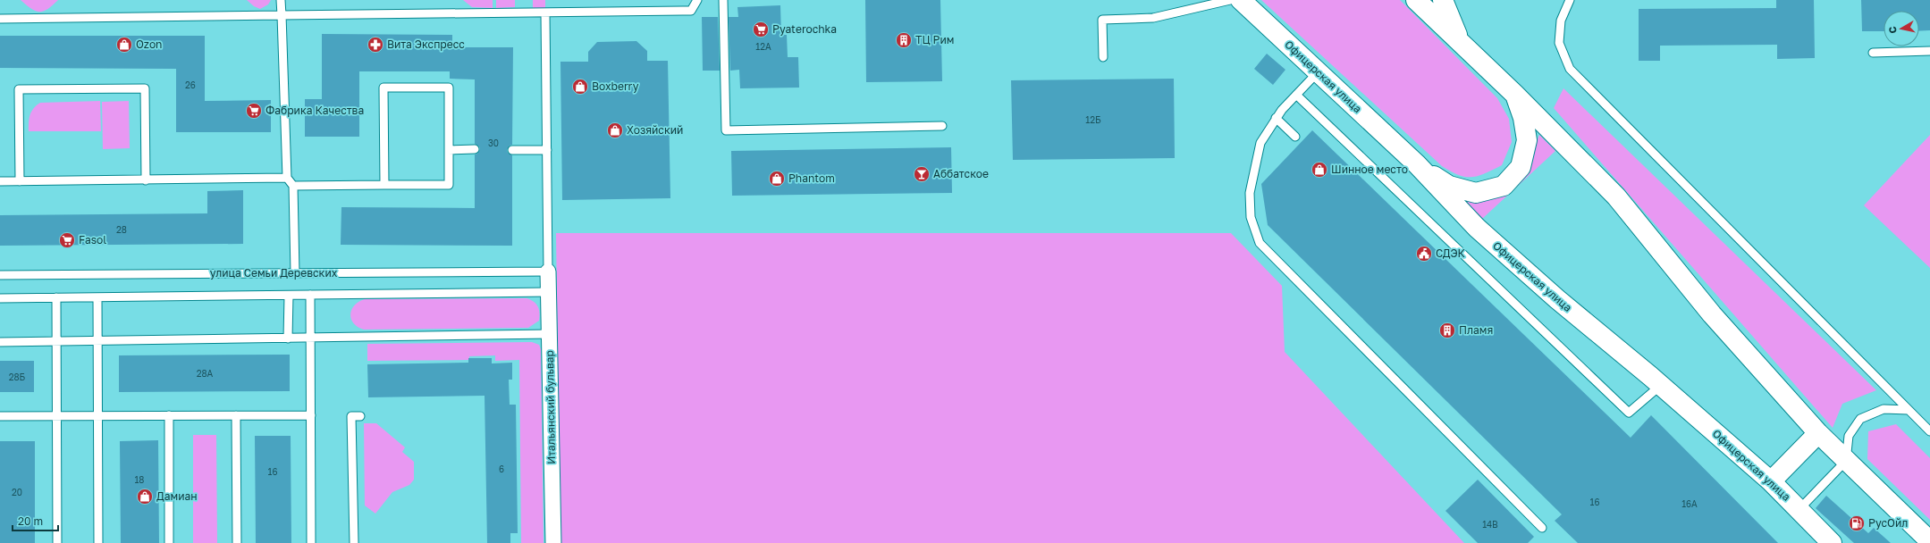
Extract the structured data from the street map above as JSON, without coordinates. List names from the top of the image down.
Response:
{
  "streets": {
    "main road": ["Офицерская улица"],
    "street": ["Итальянский бульвар"],
    "lane": ["улица Семьи Деревских"]
  },
  "crossings": [
    ["улица Семьи Деревских", "Итальянский бульвар"]
  ],
  "places": {
    "supermarket": ["Pyaterochka", "Фабрика Качества", "Fasol"],
    "building": ["ТЦ Рим", "Пламя"],
    "shop": [
      "Ozon",
      "Boxberry",
      "Хозяйский",
      "Шинное место",
      "Phantom",
      "Дамиан"
    ],
    "pharmacy": ["Вита Экспресс"],
    "bar": ["Аббатское"],
    "public building": ["СДЭК"],
    "fuel station": ["РусОйл"]
  },
  "house_numbers": [
    "12А",
    "26",
    "12Б",
    "30",
    "28",
    "28А",
    "28Б",
    "6",
    "16",
    "18",
    "20",
    "16",
    "16А",
    "14В"
  ],
  "scale_bar": "20 m",
  "north": "left"
}
